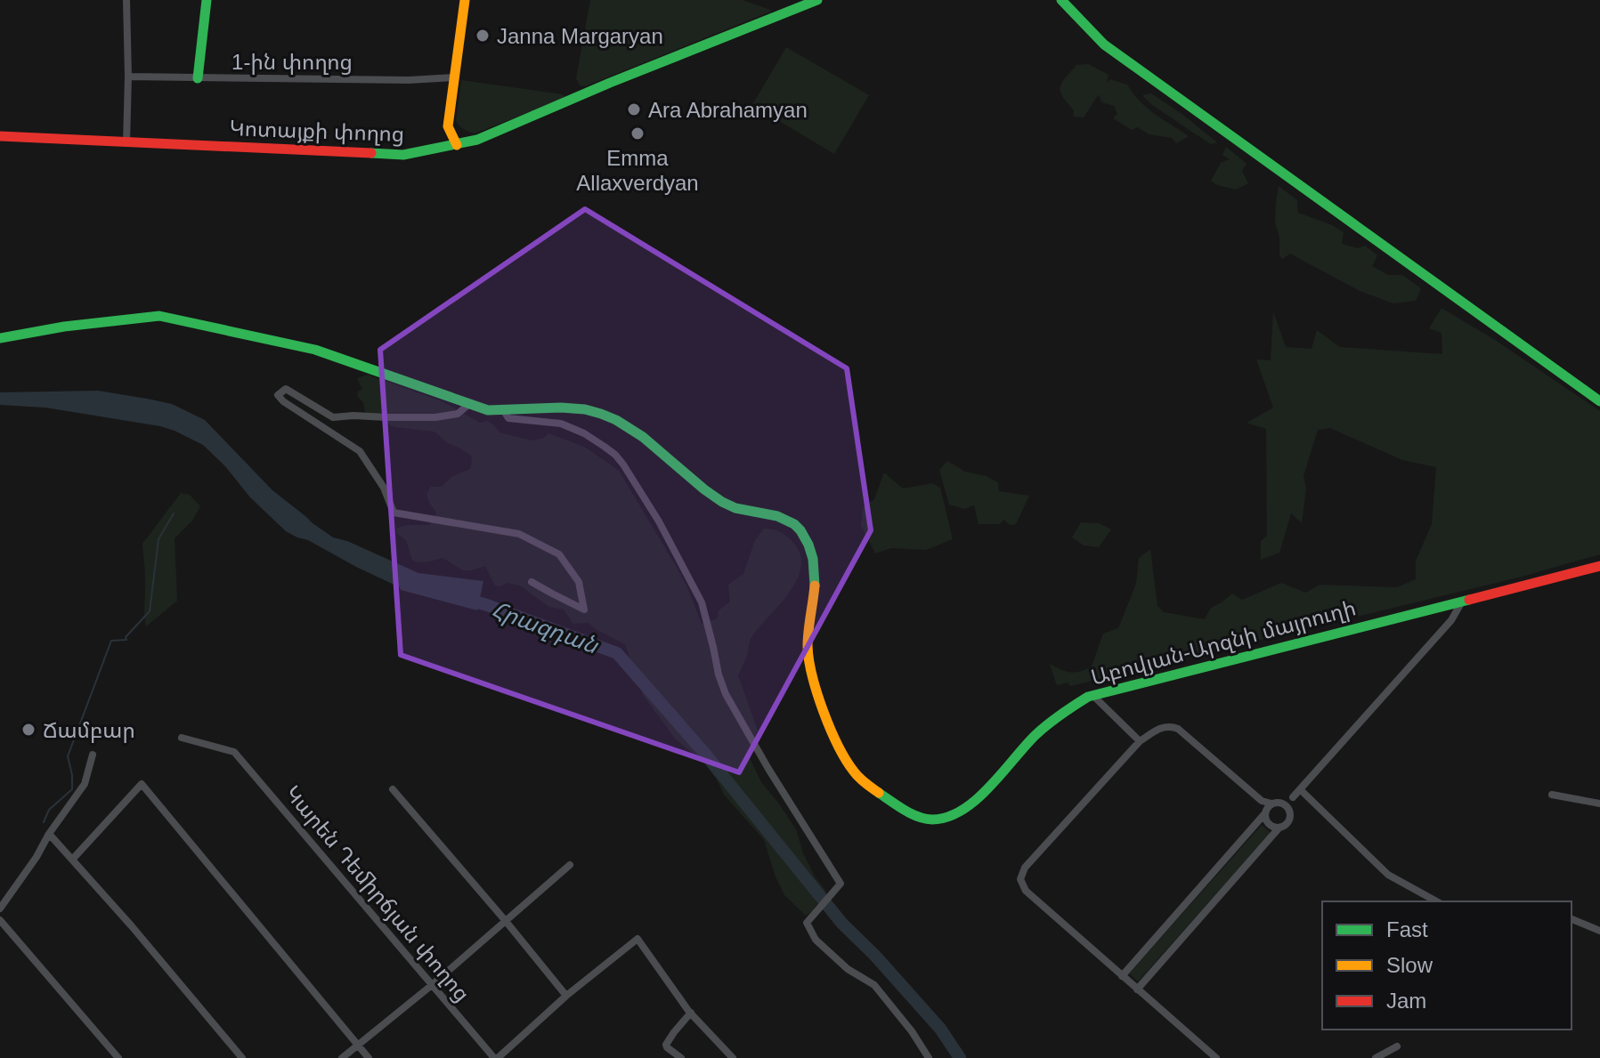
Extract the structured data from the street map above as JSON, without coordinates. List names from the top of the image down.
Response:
{
  "streets": {
    "main road": ["Կոտայքի փողոց", "Աբովյան-Արզնի մայրուղի"],
    "street": ["1-ին փողոց", "Կարեն Դեմիրճյան փողոց"]
  },
  "water": ["Հրազդան"],
  "places": [
    "Janna Margaryan",
    "Ara Abrahamyan",
    "Emma Allaxverdyan",
    "Ճամբար"
  ],
  "legend": ["Fast", "Slow", "Jam"]
}
